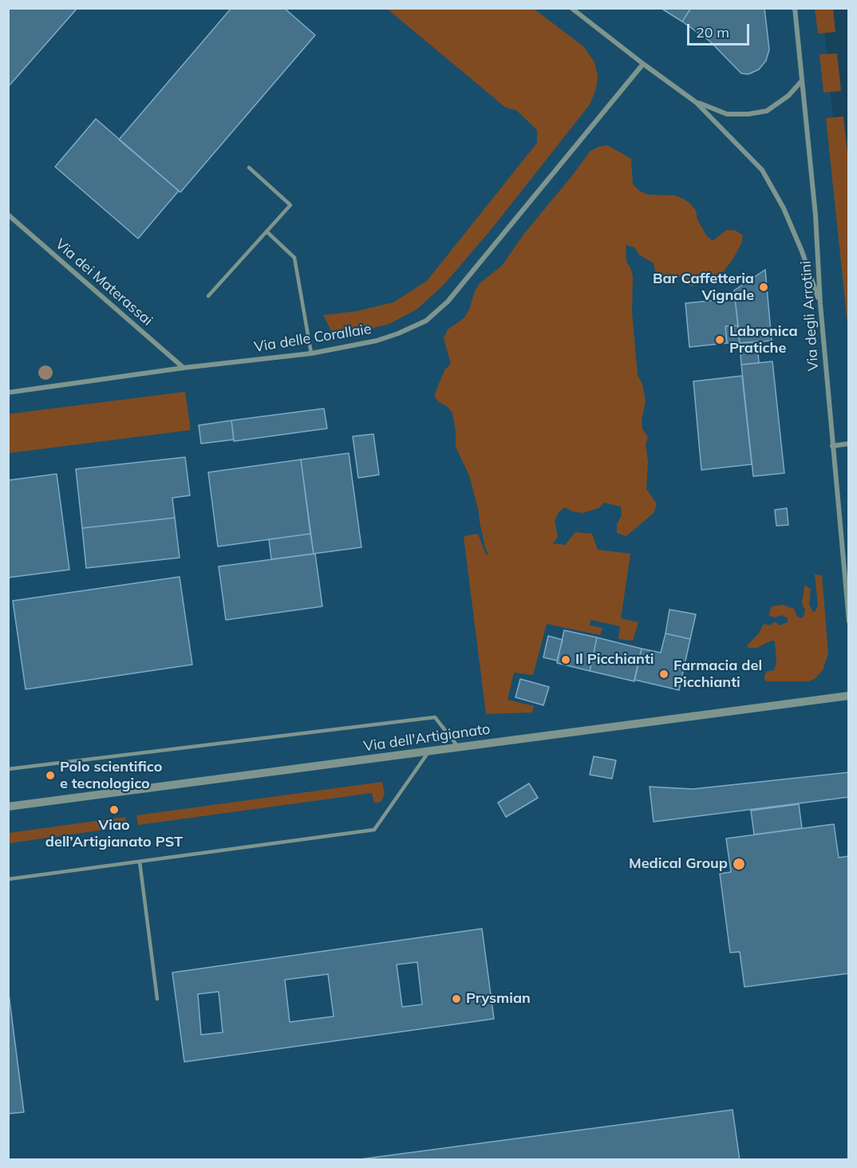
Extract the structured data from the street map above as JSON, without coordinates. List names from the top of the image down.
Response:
{
  "streets": {
    "street": [
      "Via dei Materassai",
      "Via degli Arrotini",
      "Via delle Corallaie",
      "Via dell'Artigianato"
    ]
  },
  "crossings": [
    ["Via dei Materassai", "Via delle Corallaie"]
  ],
  "places": [
    "Bar Caffetteria Vignale",
    "Labronica Pratiche",
    "Il Picchianti",
    "Farmacia del Picchianti",
    "Polo scientifico e tecnologico",
    "Viao dell’Artigianato PST",
    "Medical Group",
    "Prysmian"
  ],
  "scale_bar": "20 m"
}
